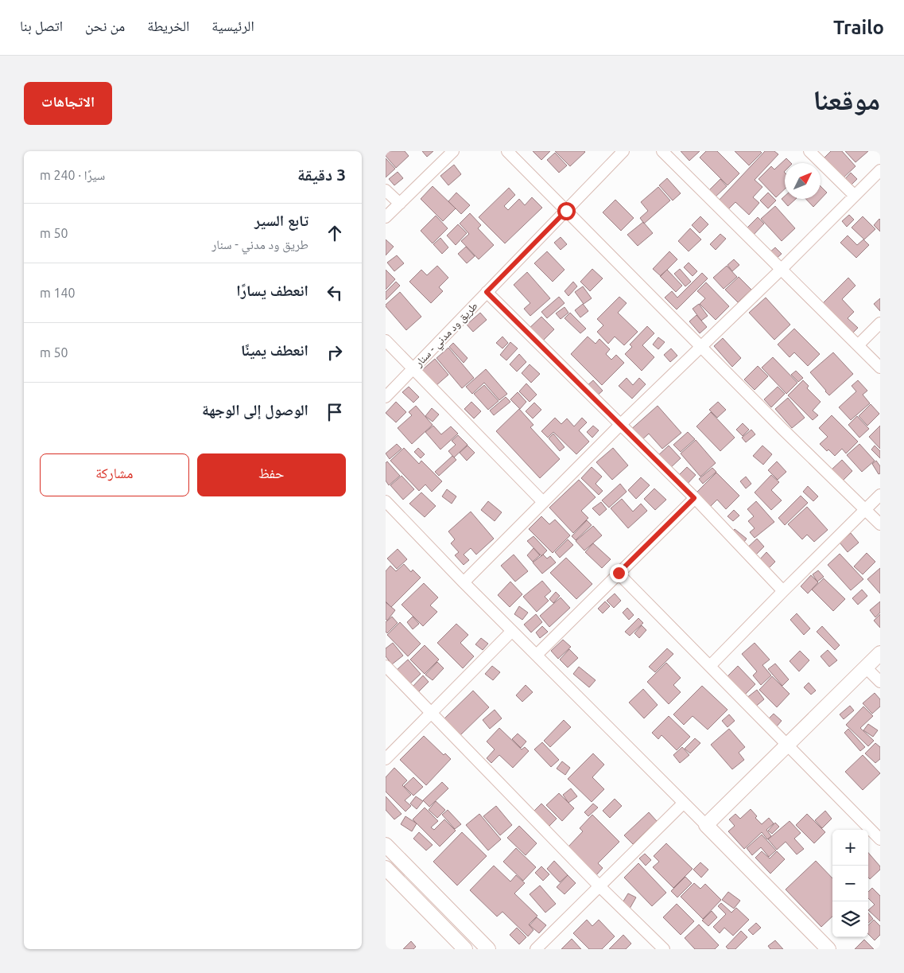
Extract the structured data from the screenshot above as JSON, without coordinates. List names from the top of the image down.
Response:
{
  "streets": {
    "street": ["طريق ود مدني - سنار"]
  },
  "north": "top right",
  "page": {
    "header": "Trailo",
    "nav": [
      "الرئيسية",
      "الخريطة",
      "من نحن",
      "اتصل بنا"
    ],
    "title": "موقعنا",
    "buttons": [
      "الاتجاهات",
      ["حفظ", "مشاركة"]
    ],
    "heading": ["3 دقيقة", "سيرًا · 240 m"],
    "list": [
      ["تابع السير", "طريق ود مدني - سنار", "50 m"],
      ["انعطف يسارًا", "140 m"],
      ["انعطف يمينًا", "50 m"],
      "الوصول إلى الوجهة"
    ],
    "map_buttons": ["+", "−"]
  }
}
